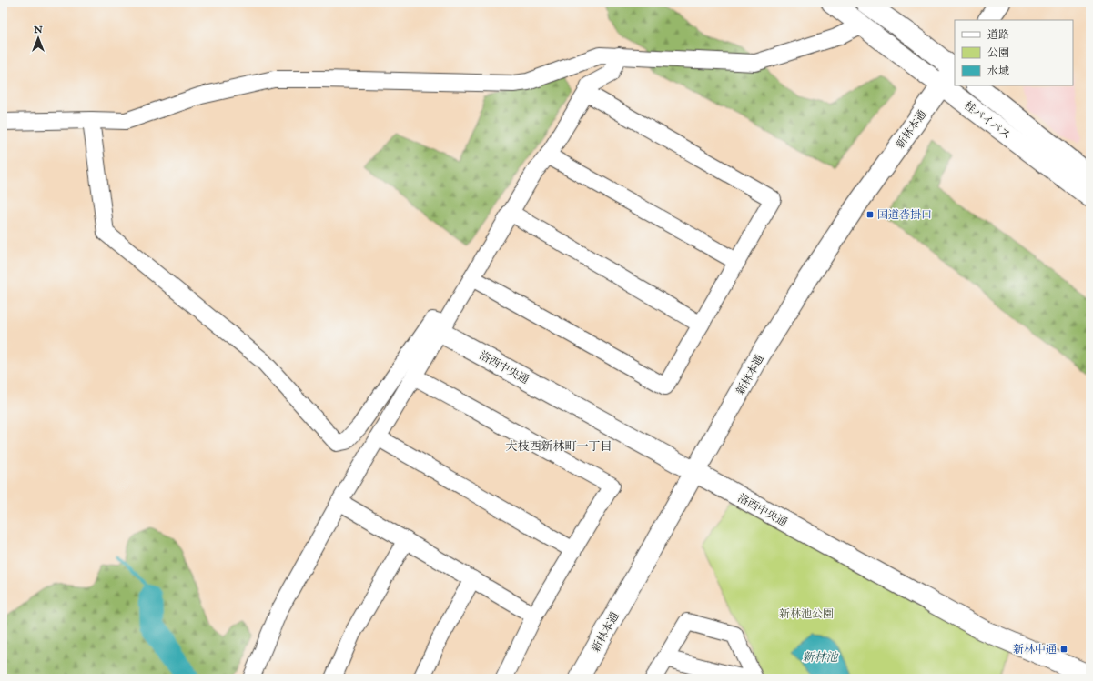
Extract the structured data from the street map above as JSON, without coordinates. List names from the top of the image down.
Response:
{
  "streets": {
    "main road": ["桂バイパス", "新林本通", "洛西中央通"]
  },
  "crossings": [
    ["桂バイパス", "新林本通"],
    ["新林本通", "洛西中央通"]
  ],
  "districts": ["大枝西新林町一丁目"],
  "water": ["新林池"],
  "parks": ["新林池公園"],
  "places": {
    "transit": ["国道沓掛口", "新林中通"]
  },
  "legend": ["道路", "公園", "水域"],
  "north": "top"
}
